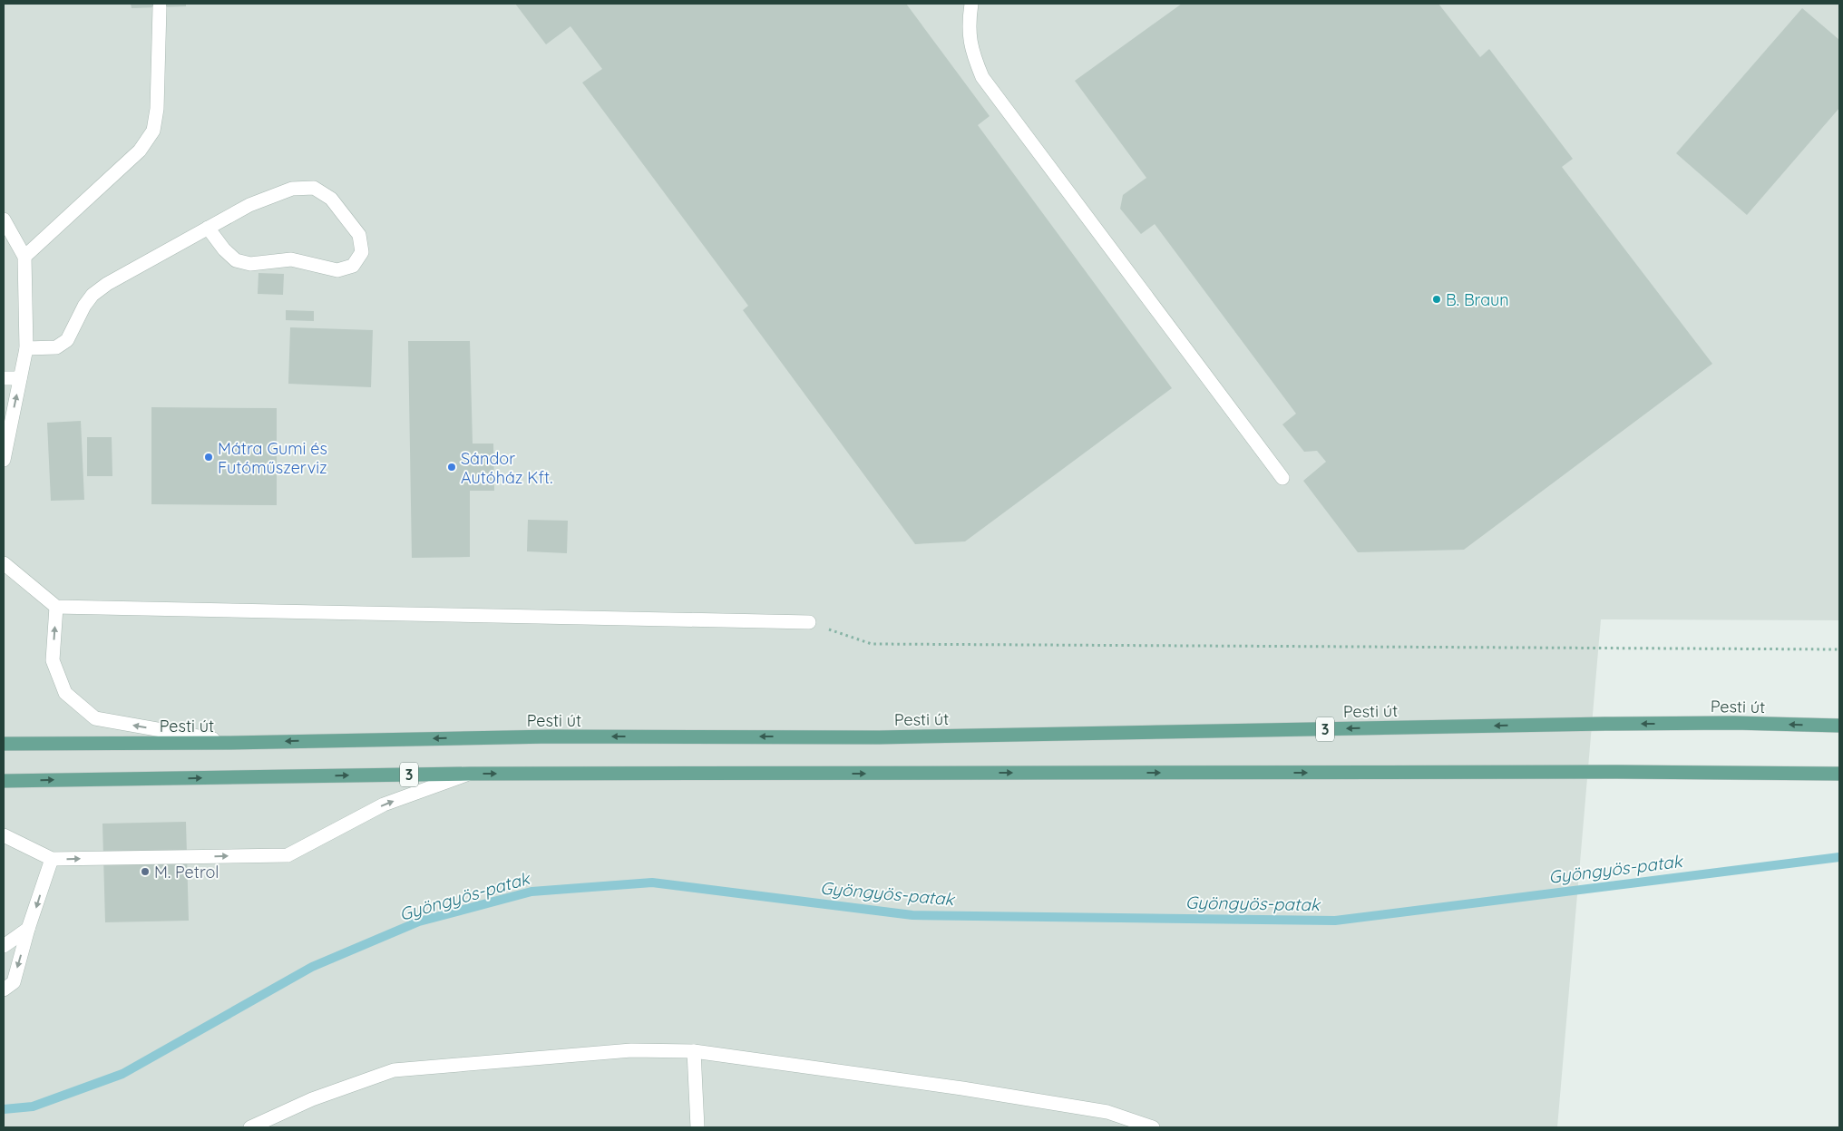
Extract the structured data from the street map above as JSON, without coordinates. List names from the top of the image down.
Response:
{
  "streets": {
    "main road": ["Pesti út", "3"]
  },
  "water": ["Gyöngyös-patak"],
  "places": [
    "B. Braun",
    "Mátra Gumi és Futóműszerviz",
    "Sándor Autóház Kft.",
    "M. Petrol"
  ]
}
